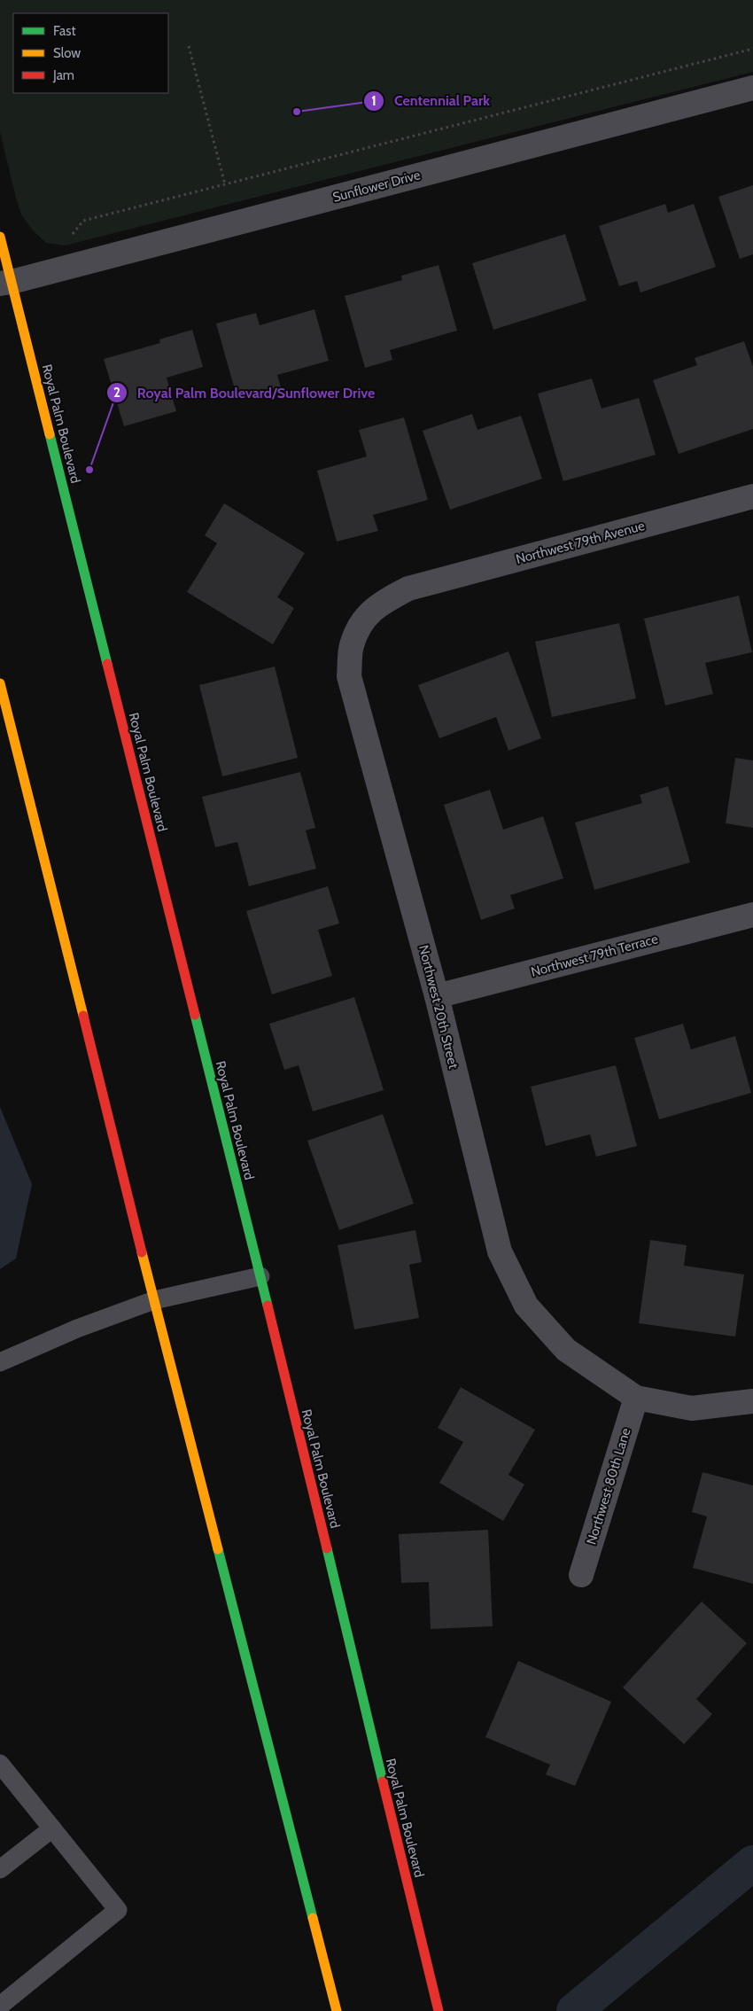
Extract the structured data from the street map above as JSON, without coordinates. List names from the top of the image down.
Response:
{
  "streets": {
    "main road": ["Royal Palm Boulevard"],
    "street": [
      "Sunflower Drive",
      "Northwest 79th Avenue",
      "Northwest 79th Terrace",
      "Northwest 20th Street",
      "Northwest 80th Lane"
    ]
  },
  "crossings": [
    ["Sunflower Drive", "Royal Palm Boulevard"],
    ["Northwest 79th Avenue", "Northwest 20th Street"],
    ["Northwest 79th Terrace", "Northwest 20th Street"],
    ["Northwest 20th Street", "Northwest 80th Lane"]
  ],
  "places": ["Centennial Park", "Royal Palm Boulevard/Sunflower Drive"],
  "legend": ["Fast", "Slow", "Jam"]
}
